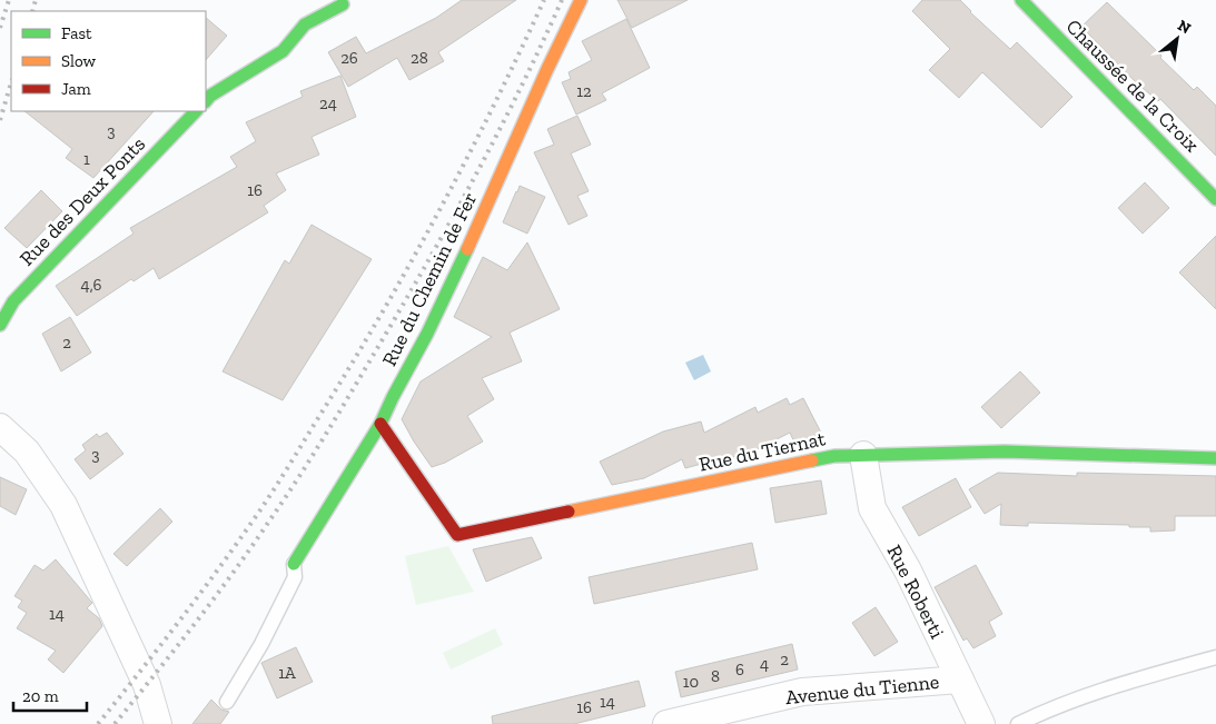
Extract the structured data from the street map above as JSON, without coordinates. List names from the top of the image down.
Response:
{
  "streets": {
    "street": [
      "Chaussée de la Croix",
      "Rue des Deux Ponts",
      "Rue du Chemin de Fer",
      "Rue du Tiernat",
      "Rue Roberti",
      "Avenue du Tienne"
    ]
  },
  "crossings": [
    ["Rue du Chemin de Fer", "Rue du Tiernat"],
    ["Rue du Tiernat", "Rue Roberti"],
    ["Rue Roberti", "Avenue du Tienne"]
  ],
  "house_numbers": [
    "26",
    "28",
    "12",
    "24",
    "3",
    "1",
    "16",
    "4,6",
    "2",
    "3",
    "14",
    "2",
    "4",
    "6",
    "1A",
    "8",
    "10",
    "14",
    "16"
  ],
  "legend": ["Fast", "Slow", "Jam"],
  "scale_bar": "20 m",
  "north": "top right"
}
